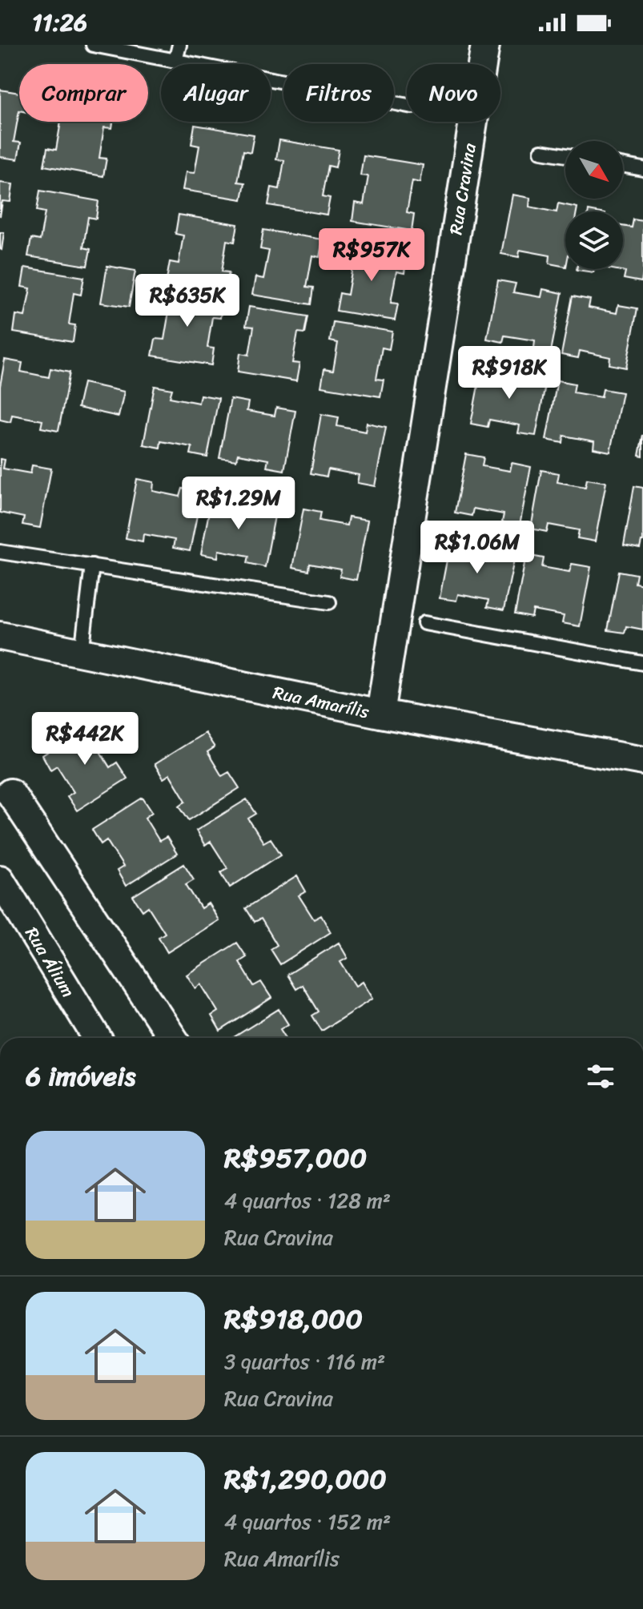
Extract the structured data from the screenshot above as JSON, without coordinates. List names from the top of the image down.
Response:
{
  "streets": {
    "street": ["Rua Cravina", "Rua Amarílis", "Rua Álium"]
  },
  "crossings": [
    ["Rua Cravina", "Rua Amarílis"]
  ],
  "north": "bottom right",
  "page": {
    "status": "11:26",
    "chip": [
      "Comprar",
      "Alugar",
      "Filtros",
      "Novo"
    ],
    "price": [
      "R$957K",
      "R$635K",
      "R$918K",
      "R$1.29M",
      "R$1.06M",
      "R$442K"
    ],
    "heading": "6 imóveis",
    "list": [
      {
        "name": "R$957,000",
        "note": "4 quartos · 128 m² · Rua Cravina"
      },
      {
        "name": "R$918,000",
        "note": "3 quartos · 116 m² · Rua Cravina"
      },
      {
        "name": "R$1,290,000",
        "note": "4 quartos · 152 m² · Rua Amarílis"
      }
    ]
  }
}
